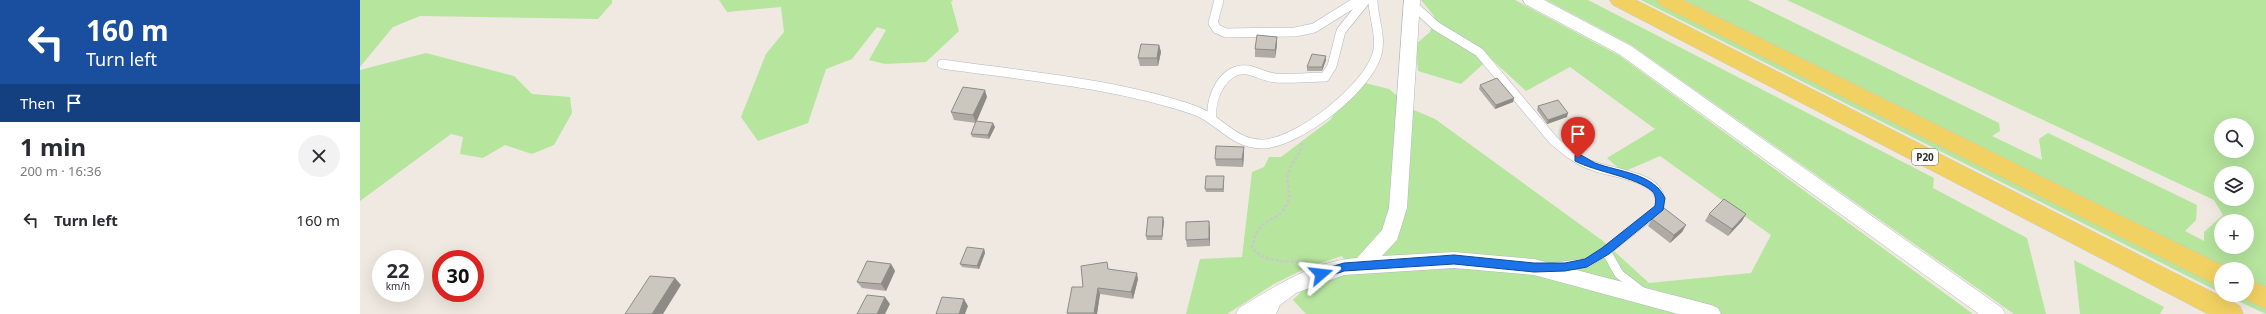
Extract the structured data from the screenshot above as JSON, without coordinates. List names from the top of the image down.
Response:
{
  "streets": {
    "main road": ["Р20"]
  },
  "page": {
    "turn": ["160 m", "Turn left"],
    "then": "Then",
    "map_buttons": ["+", "−"],
    "heading": ["1 min", "200 m · 16:36"],
    "list": [
      {
        "name": "Turn left",
        "value": "160 m"
      }
    ],
    "speed": "22 km/h",
    "limit": "30"
  }
}
